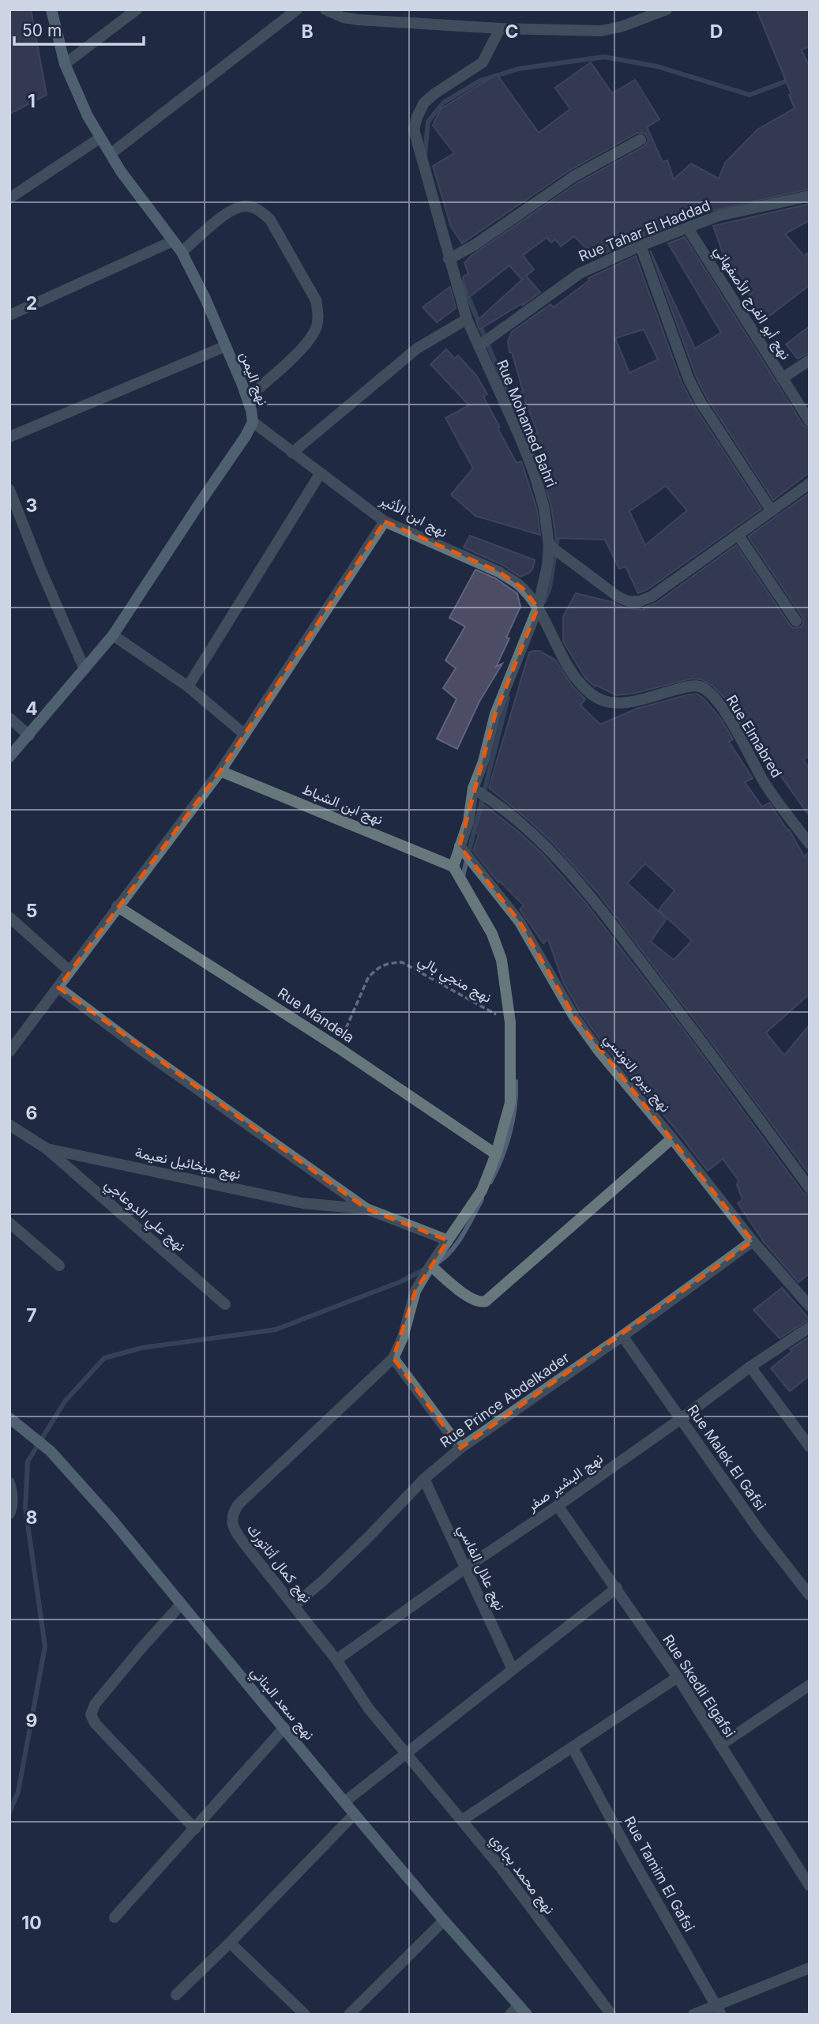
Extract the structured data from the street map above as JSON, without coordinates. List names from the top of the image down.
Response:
{
  "streets": {
    "street": [
      "Rue Tahar El Haddad",
      "نهج أبو الفرج الأصفهاني",
      "نهج اليمن",
      "Rue Mohamed Bahri",
      "نهج ابن الأثير",
      "Rue Elmabred",
      "نهج ابن الشباط",
      "Rue Mandela",
      "نهج بيرم التونسي",
      "نهج ميخائيل نعيمة",
      "نهج علي الدوعاجي",
      "Rue Prince Abdelkader",
      "Rue Malek El Gafsi",
      "نهج البشير صفر",
      "نهج كمال أتاتورك",
      "نهج علال الفاسي",
      "Rue Skedli Elgafsi",
      "نهج سعد البناني",
      "نهج محمد بجاوي",
      "Rue Tamim El Gafsi"
    ],
    "path": ["نهج منجي بالي"]
  },
  "crossings": [
    ["Rue Tahar El Haddad", "نهج أبو الفرج الأصفهاني"],
    ["Rue Tahar El Haddad", "Rue Mohamed Bahri"],
    ["نهج اليمن", "نهج ابن الأثير"],
    ["Rue Mohamed Bahri", "نهج ابن الأثير"],
    ["Rue Mohamed Bahri", "Rue Elmabred"],
    ["Rue Mohamed Bahri", "نهج ابن الشباط"],
    ["Rue Mohamed Bahri", "نهج بيرم التونسي"],
    ["نهج ابن الأثير", "Rue Elmabred"],
    ["نهج منجي بالي", "Rue Mandela"],
    ["نهج بيرم التونسي", "Rue Prince Abdelkader"],
    ["نهج ميخائيل نعيمة", "نهج علي الدوعاجي"],
    ["Rue Prince Abdelkader", "Rue Malek El Gafsi"],
    ["Rue Prince Abdelkader", "نهج كمال أتاتورك"],
    ["Rue Prince Abdelkader", "نهج علال الفاسي"],
    ["Rue Malek El Gafsi", "نهج البشير صفر"],
    ["نهج البشير صفر", "نهج كمال أتاتورك"],
    ["نهج البشير صفر", "نهج علال الفاسي"],
    ["نهج البشير صفر", "Rue Skedli Elgafsi"],
    ["نهج كمال أتاتورك", "نهج محمد بجاوي"]
  ],
  "scale_bar": "50 m",
  "grid": {
    "columns": ["B", "C", "D"],
    "rows": [
      "1",
      "2",
      "3",
      "4",
      "5",
      "6",
      "7",
      "8",
      "9",
      "10"
    ]
  }
}
